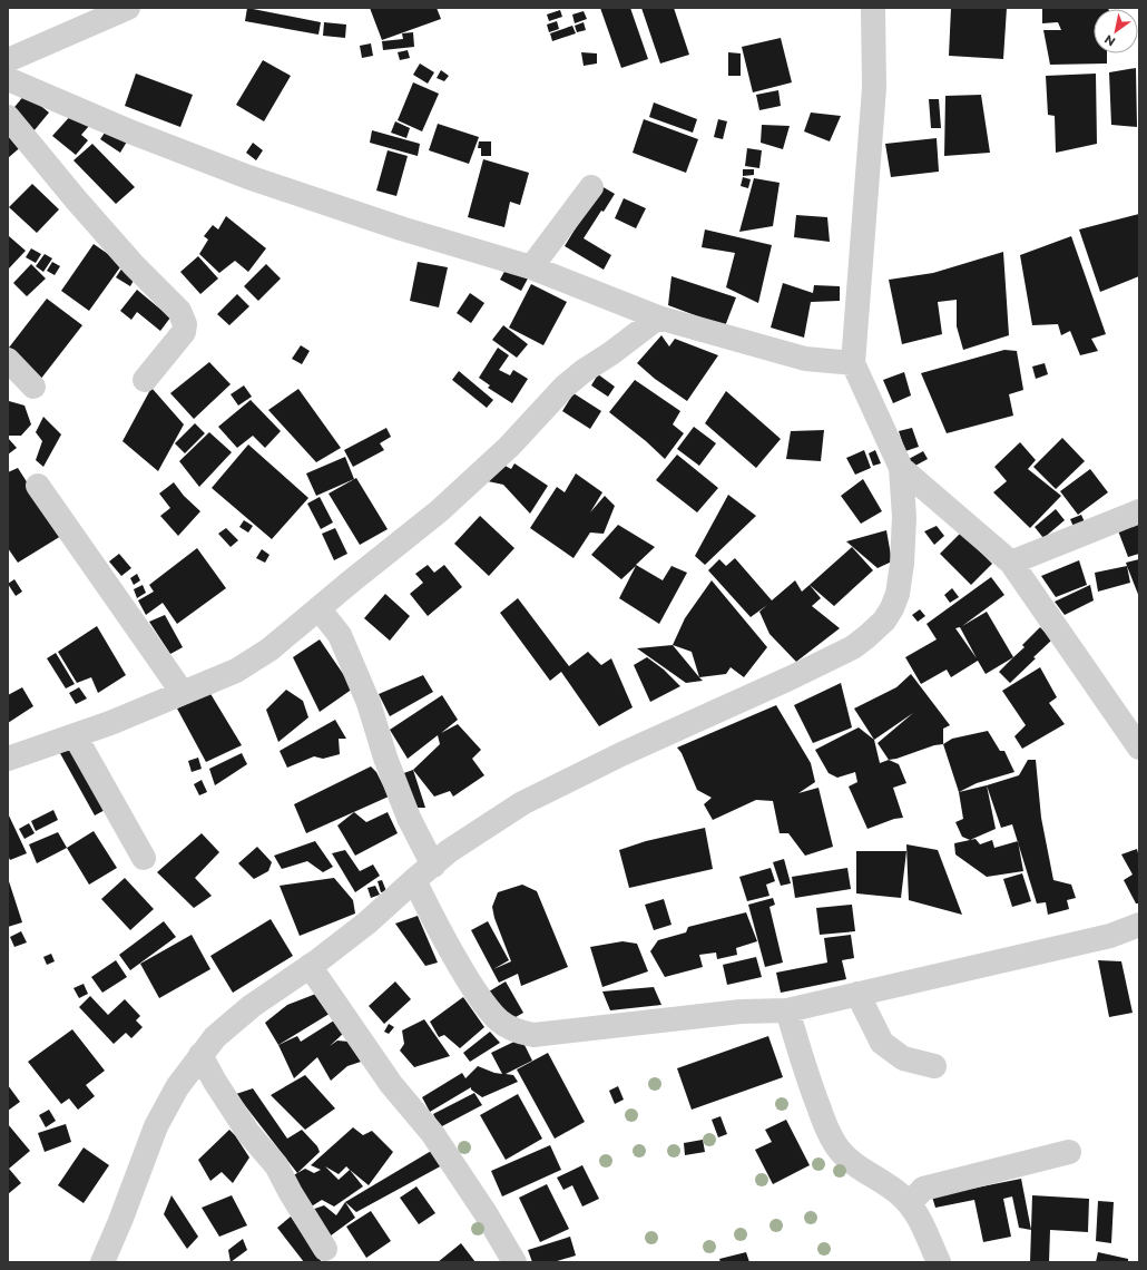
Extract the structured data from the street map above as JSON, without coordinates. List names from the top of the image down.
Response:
{
  "north": "bottom left"
}
